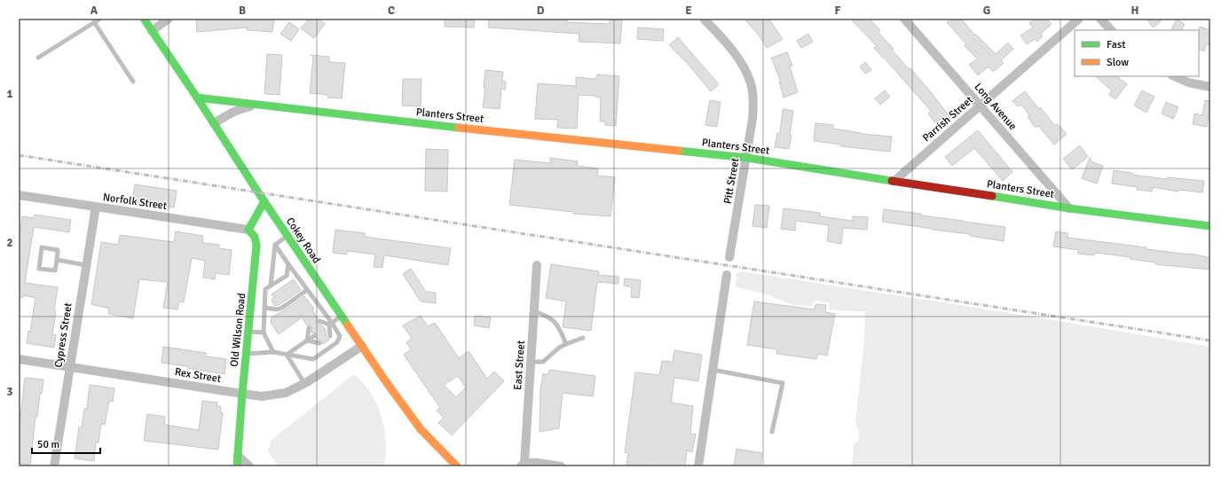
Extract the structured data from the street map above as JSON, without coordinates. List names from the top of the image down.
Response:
{
  "streets": {
    "street": [
      "Long Avenue",
      "Planters Street",
      "Parrish Street",
      "Pitt Street",
      "Norfolk Street",
      "Cokey Road",
      "Old Wilson Road",
      "Cypress Street",
      "East Street",
      "Rex Street"
    ]
  },
  "crossings": [
    ["Long Avenue", "Planters Street"],
    ["Long Avenue", "Parrish Street"],
    ["Planters Street", "Parrish Street"],
    ["Planters Street", "Pitt Street"],
    ["Planters Street", "Cokey Road"],
    ["Norfolk Street", "Old Wilson Road"],
    ["Norfolk Street", "Cypress Street"],
    ["Cokey Road", "Rex Street"],
    ["Old Wilson Road", "Rex Street"],
    ["Cypress Street", "Rex Street"]
  ],
  "legend": ["Fast", "Slow"],
  "scale_bar": "50 m",
  "grid": {
    "columns": [
      "A",
      "B",
      "C",
      "D",
      "E",
      "F",
      "G",
      "H"
    ],
    "rows": ["1", "2", "3"]
  }
}
